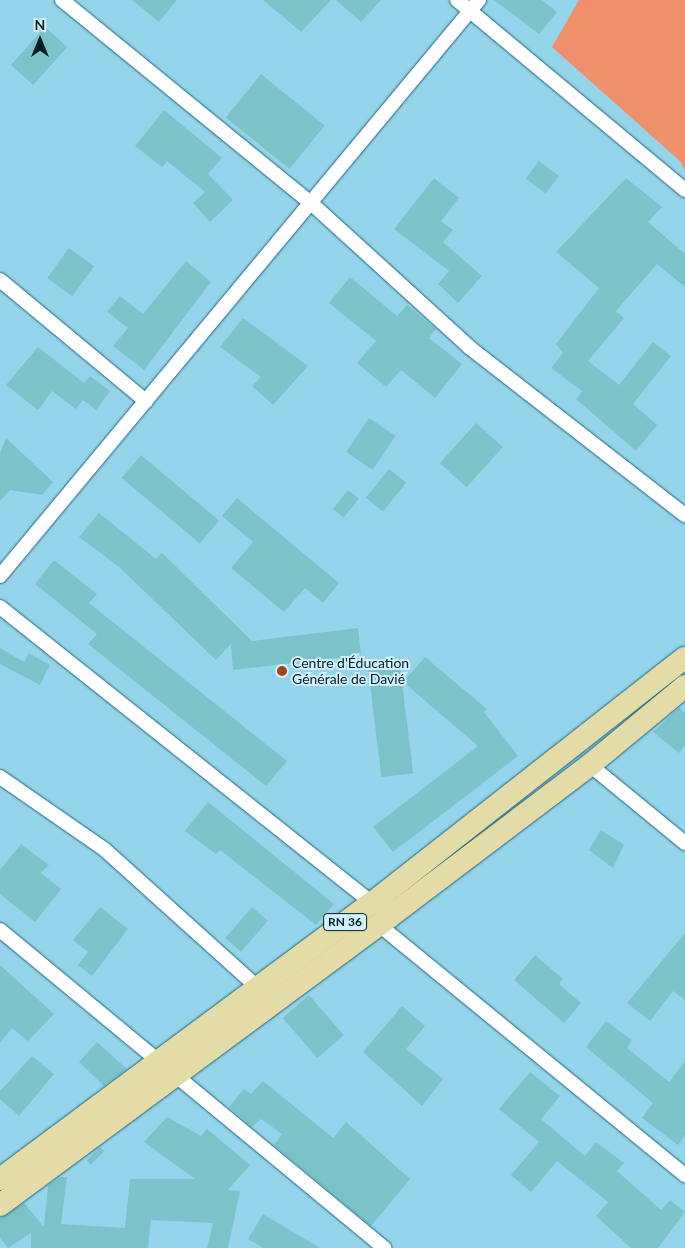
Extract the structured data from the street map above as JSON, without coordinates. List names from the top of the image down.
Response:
{
  "streets": {
    "main road": ["RN 36"]
  },
  "places": ["Centre d'Éducation Générale de Davié"],
  "north": "top"
}
